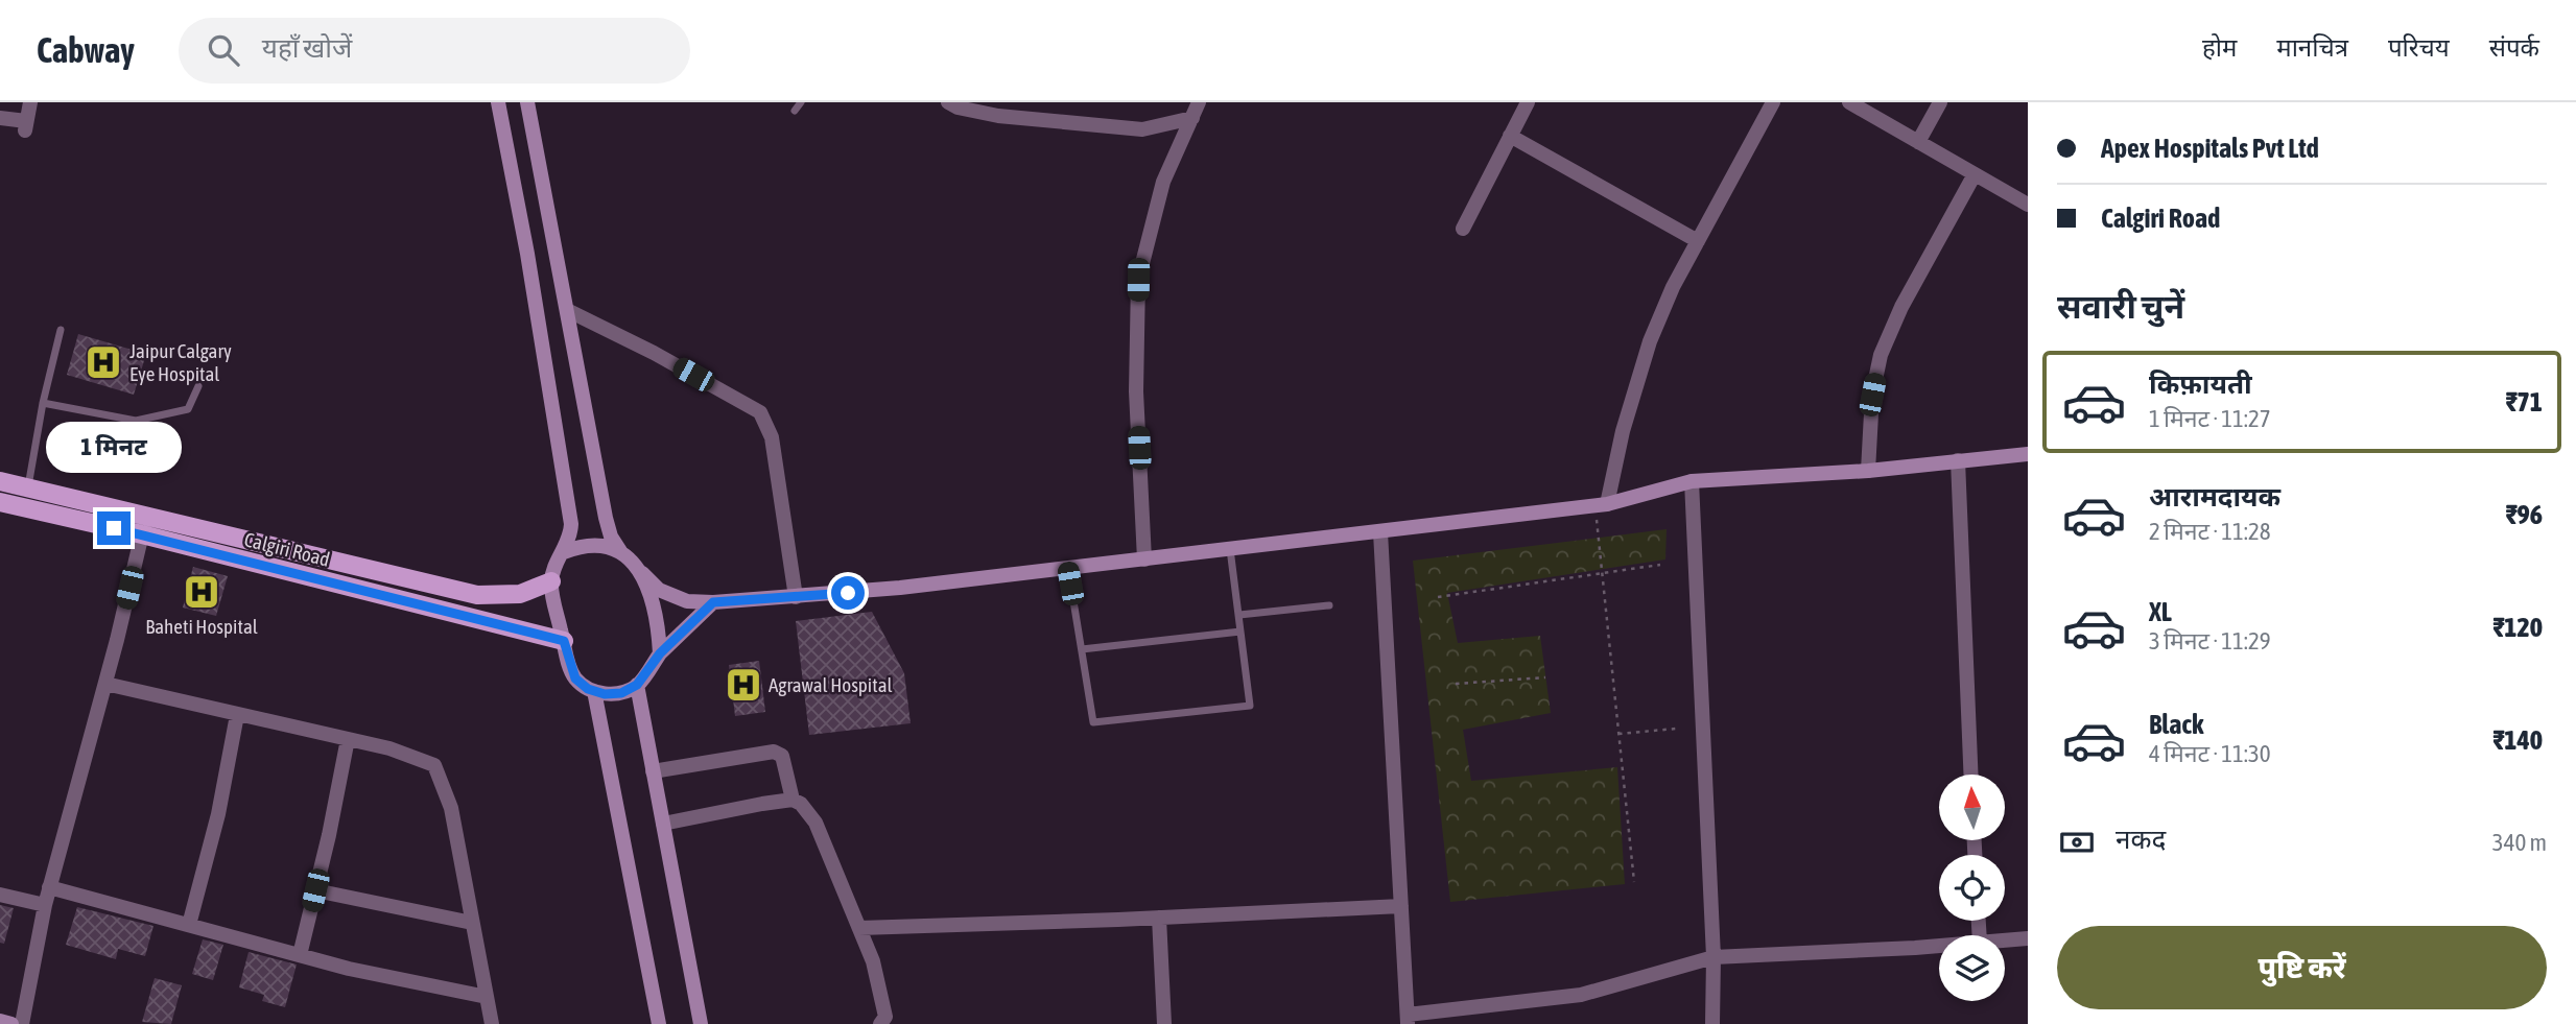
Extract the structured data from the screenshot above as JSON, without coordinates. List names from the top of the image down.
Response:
{
  "streets": {
    "main road": ["Calgiri Road"]
  },
  "places": {
    "hospital": ["Jaipur Calgary Eye Hospital", "Baheti Hospital", "Agrawal Hospital"]
  },
  "north": "top",
  "page": {
    "header": "Cabway",
    "search": "यहाँ खोजें",
    "nav": [
      "होम",
      "मानचित्र",
      "परिचय",
      "संपर्क"
    ],
    "banner": ["Apex Hospitals Pvt Ltd", "Calgiri Road"],
    "heading": "सवारी चुनें",
    "list": [
      {
        "name": "किफ़ायती",
        "note": "1 मिनट · 11:27",
        "value": "₹71"
      },
      {
        "name": "आरामदायक",
        "note": "2 मिनट · 11:28",
        "value": "₹96"
      },
      {
        "name": "XL",
        "note": "3 मिनट · 11:29",
        "value": "₹120"
      },
      {
        "name": "Black",
        "note": "4 मिनट · 11:30",
        "value": "₹140"
      }
    ],
    "bubble": "1 मिनट",
    "pay": ["नकद", "340 m"],
    "buttons": "पुष्टि करें"
  }
}
